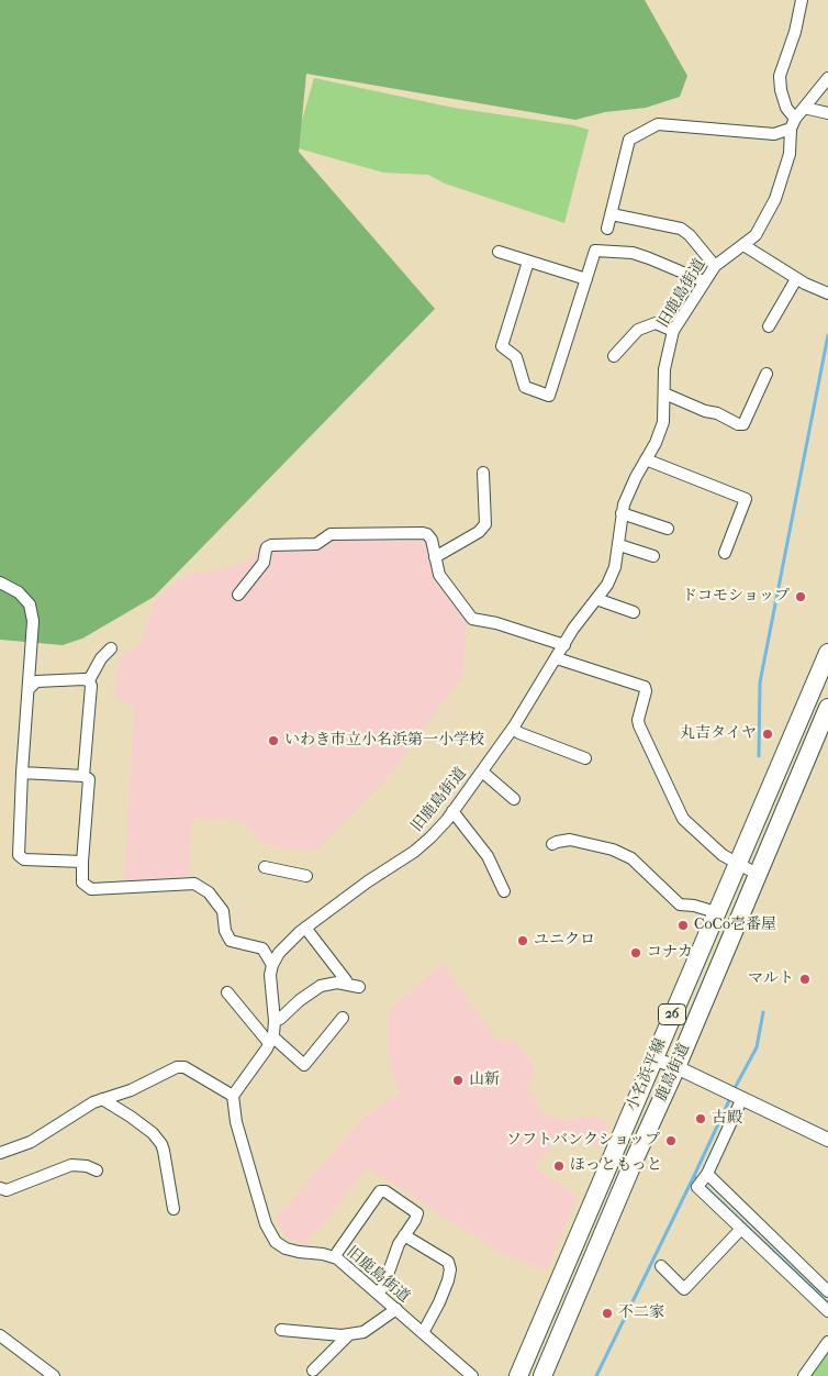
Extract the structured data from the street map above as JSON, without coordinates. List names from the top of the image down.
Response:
{
  "streets": {
    "main road": ["26", "鹿島街道", "小名浜平線"],
    "street": ["旧鹿島街道"]
  },
  "places": [
    "ドコモショップ",
    "丸吉タイヤ",
    "いわき市立小名浜第一小学校",
    "CoCo壱番屋",
    "ユニクロ",
    "コナカ",
    "マルト",
    "山新",
    "古殿",
    "ソフトバンクショップ",
    "ほっともっと",
    "不二家"
  ]
}
